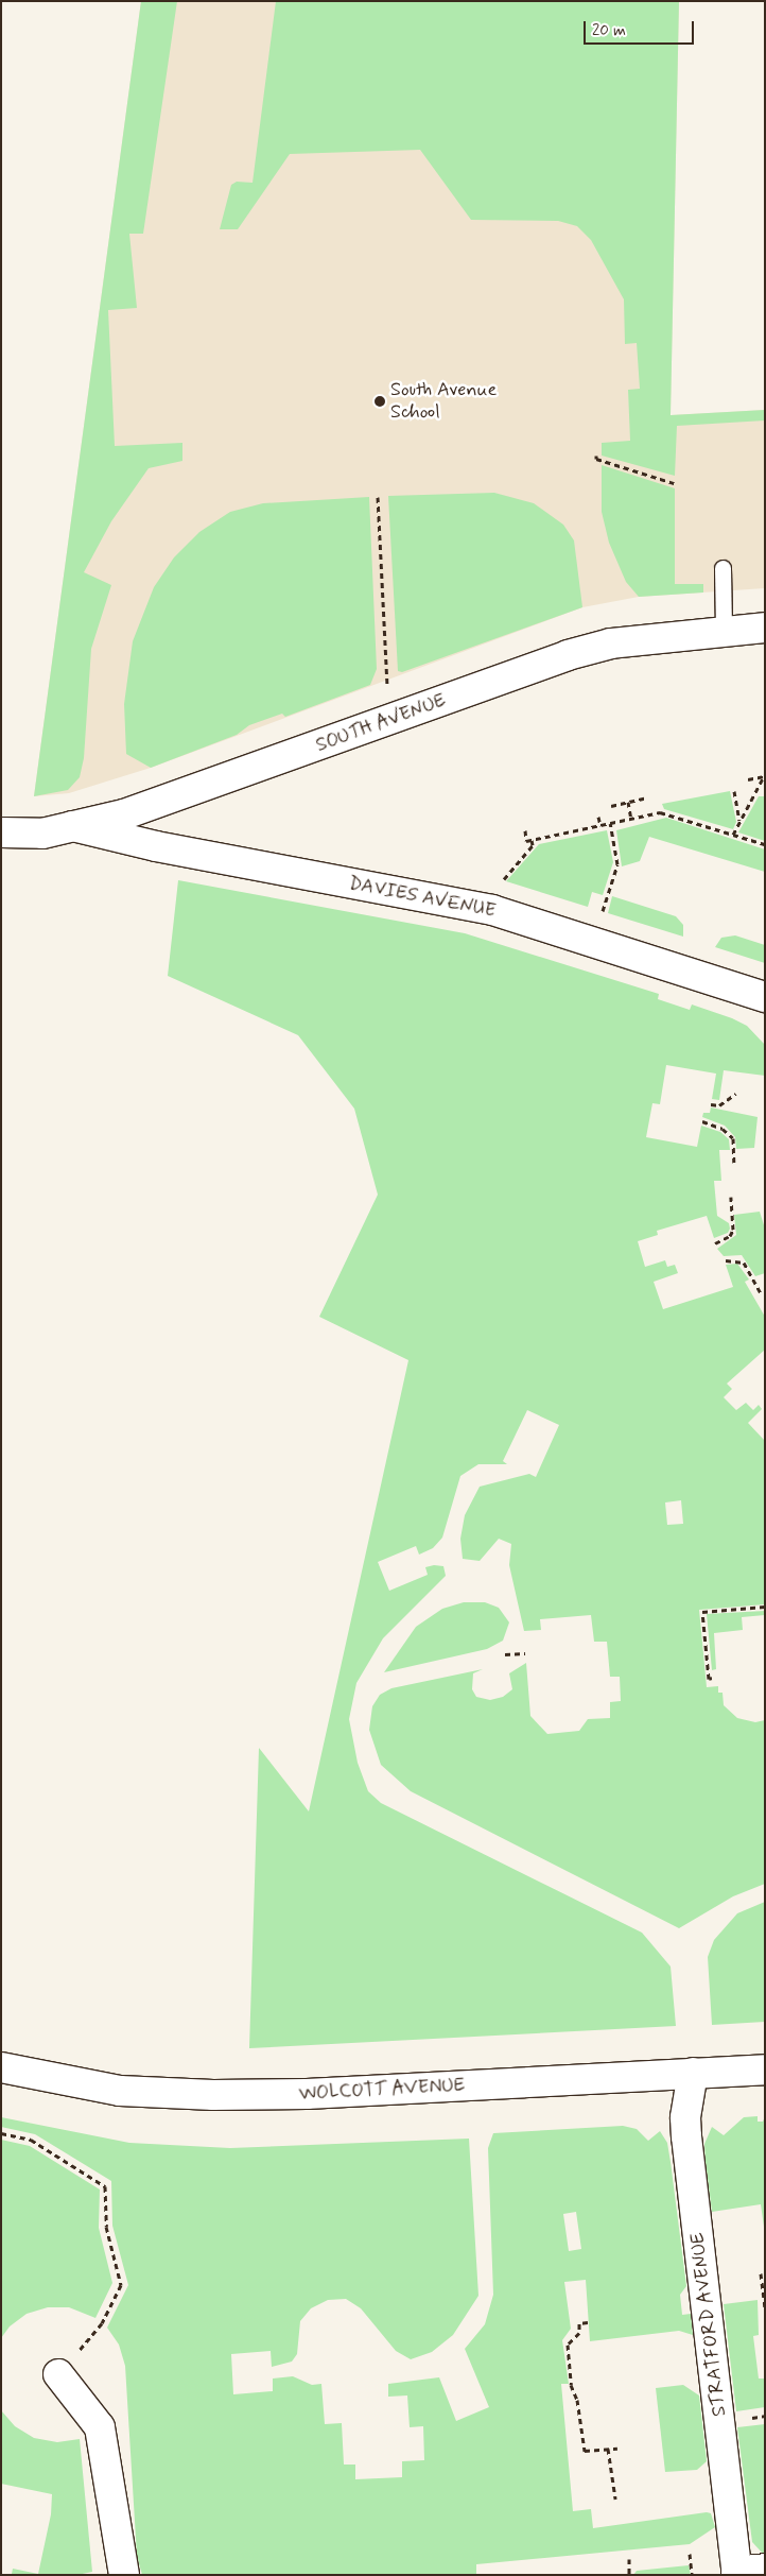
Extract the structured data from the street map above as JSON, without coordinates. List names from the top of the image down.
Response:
{
  "streets": {
    "street": [
      "SOUTH AVENUE",
      "DAVIES AVENUE",
      "WOLCOTT AVENUE",
      "STRATFORD AVENUE"
    ]
  },
  "crossings": [
    ["SOUTH AVENUE", "DAVIES AVENUE"],
    ["WOLCOTT AVENUE", "STRATFORD AVENUE"]
  ],
  "places": ["South Avenue School"],
  "scale_bar": "20 m"
}
